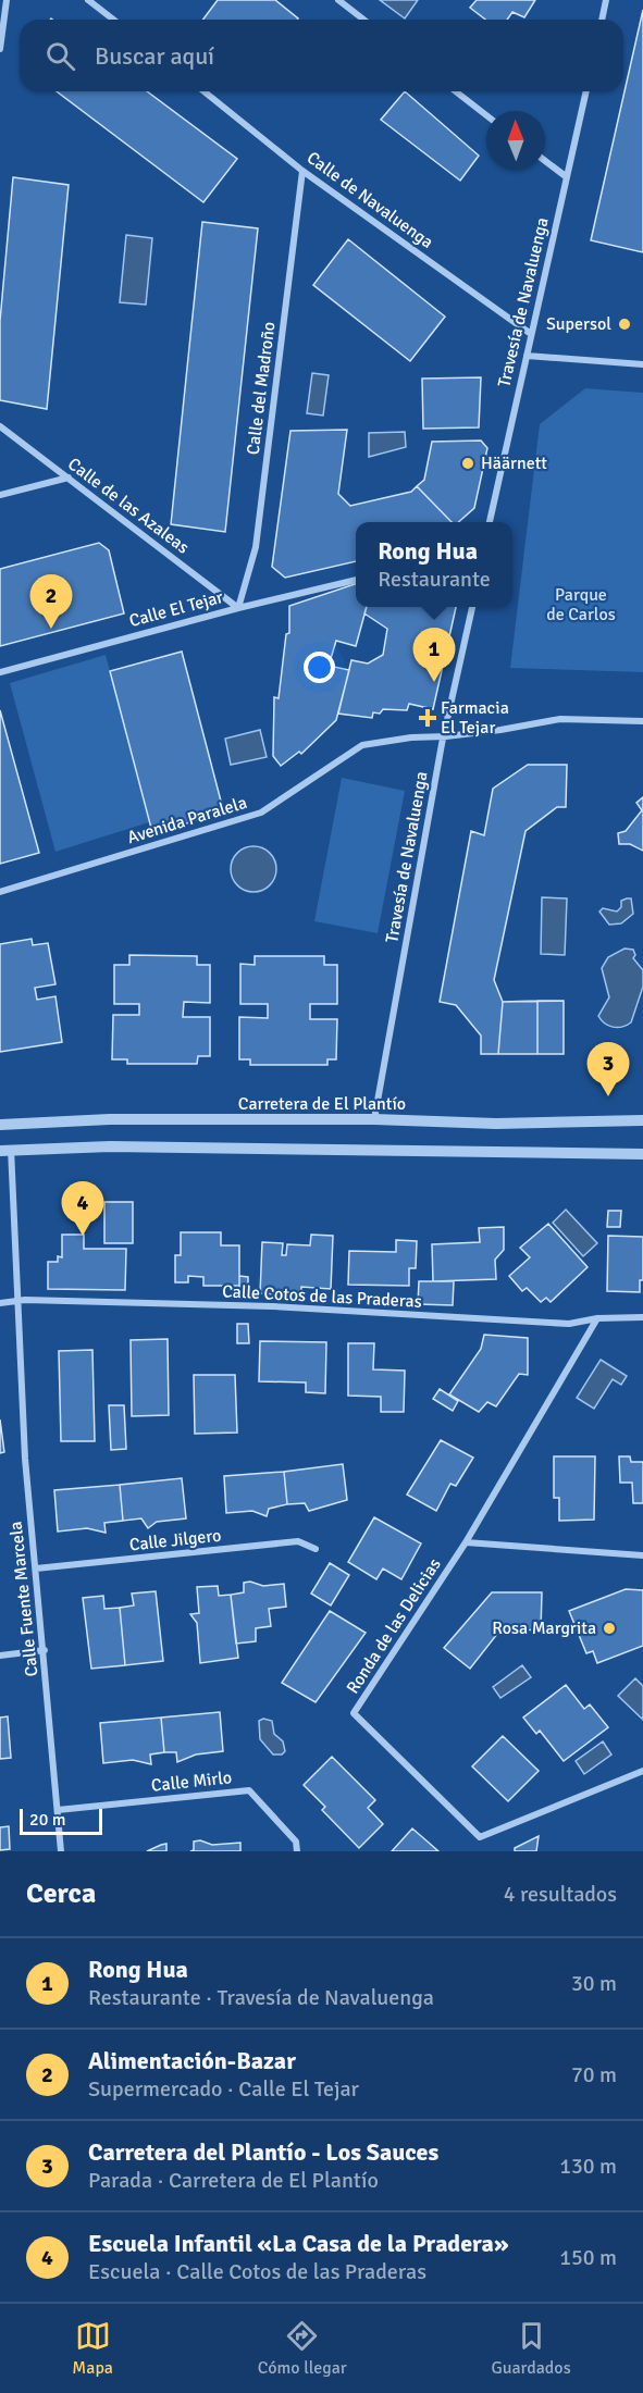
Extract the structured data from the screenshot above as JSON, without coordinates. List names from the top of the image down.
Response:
{
  "streets": {
    "street": [
      "Calle de Navaluenga",
      "Travesía de Navaluenga",
      "Calle del Madroño",
      "Calle de las Azaleas",
      "Calle El Tejar",
      "Avenida Paralela",
      "Carretera de El Plantío",
      "Calle Cotos de las Praderas",
      "Calle Jilgero",
      "Calle Fuente Marcela",
      "Ronda de las Delicias",
      "Calle Mirlo"
    ]
  },
  "crossings": [
    ["Calle de Navaluenga", "Travesía de Navaluenga"],
    ["Calle de Navaluenga", "Calle del Madroño"],
    ["Travesía de Navaluenga", "Avenida Paralela"],
    ["Travesía de Navaluenga", "Carretera de El Plantío"],
    ["Calle del Madroño", "Calle de las Azaleas"],
    ["Calle del Madroño", "Calle El Tejar"],
    ["Calle de las Azaleas", "Calle El Tejar"],
    ["Calle Cotos de las Praderas", "Calle Fuente Marcela"],
    ["Calle Cotos de las Praderas", "Ronda de las Delicias"],
    ["Calle Jilgero", "Calle Fuente Marcela"],
    ["Calle Fuente Marcela", "Calle Mirlo"]
  ],
  "parks": ["Parque de Carlos"],
  "places": {
    "other": ["Supersol", "Häärnett", "Rosa Margrita"],
    "health": ["Farmacia El Tejar"]
  },
  "scale_bar": "20 m",
  "north": "top",
  "page": {
    "search": "Buscar aquí",
    "popup": ["Rong Hua", "Restaurante"],
    "pins": [
      "2",
      "1",
      "3",
      "4"
    ],
    "scale": "20 m",
    "heading": ["Cerca", "4 resultados"],
    "list": [
      {
        "mark": "1",
        "name": "Rong Hua",
        "note": "Restaurante · Travesía de Navaluenga",
        "value": "30 m"
      },
      {
        "mark": "2",
        "name": "Alimentación-Bazar",
        "note": "Supermercado · Calle El Tejar",
        "value": "70 m"
      },
      {
        "mark": "3",
        "name": "Carretera del Plantío - Los Sauces",
        "note": "Parada · Carretera de El Plantío",
        "value": "130 m"
      },
      {
        "mark": "4",
        "name": "Escuela Infantil «La Casa de la Pradera»",
        "note": "Escuela · Calle Cotos de las Praderas",
        "value": "150 m"
      }
    ],
    "nav": ["Mapa", "Cómo llegar", "Guardados"]
  }
}
